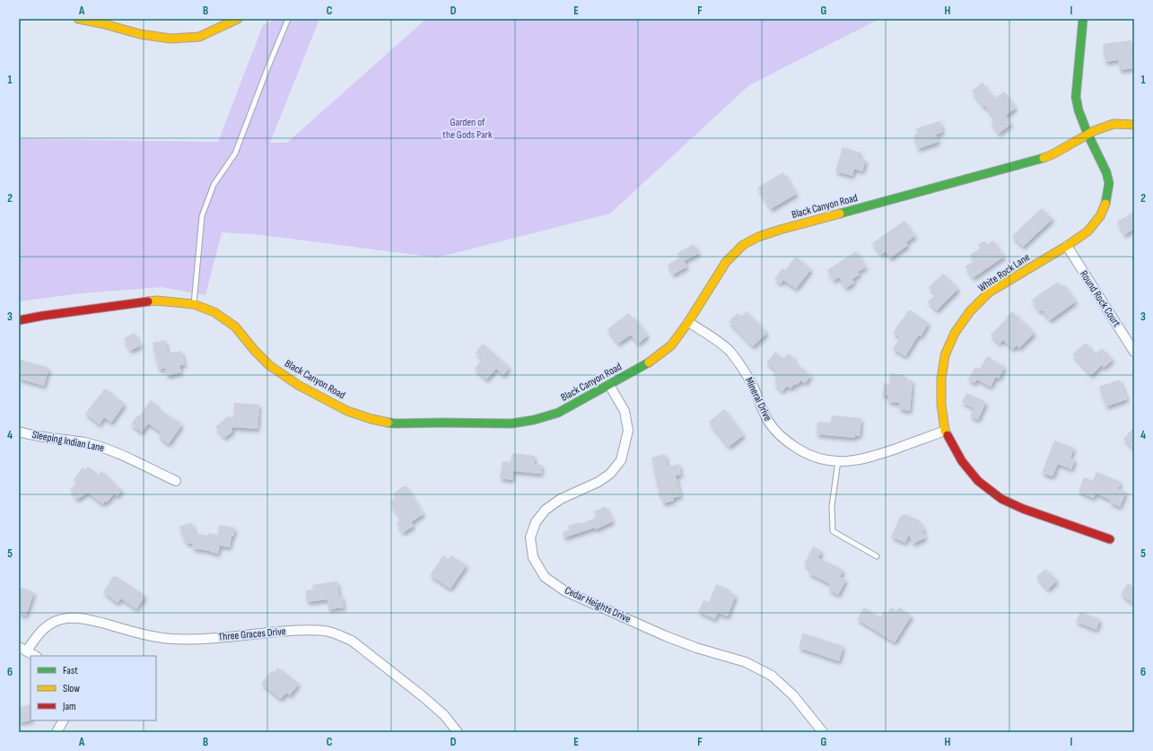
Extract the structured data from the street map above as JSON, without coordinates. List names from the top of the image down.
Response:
{
  "streets": {
    "street": [
      "Black Canyon Road",
      "White Rock Lane",
      "Round Rock Court",
      "Mineral Drive",
      "Sleeping Indian Lane",
      "Cedar Heights Drive",
      "Three Graces Drive"
    ]
  },
  "crossings": [
    ["Black Canyon Road", "White Rock Lane"],
    ["Black Canyon Road", "Mineral Drive"],
    ["Black Canyon Road", "Cedar Heights Drive"],
    ["White Rock Lane", "Round Rock Court"],
    ["White Rock Lane", "Mineral Drive"]
  ],
  "parks": ["Garden of the Gods Park"],
  "legend": ["Fast", "Slow", "Jam"],
  "grid": {
    "columns": [
      "A",
      "B",
      "C",
      "D",
      "E",
      "F",
      "G",
      "H",
      "I"
    ],
    "rows": [
      "1",
      "2",
      "3",
      "4",
      "5",
      "6"
    ]
  }
}
